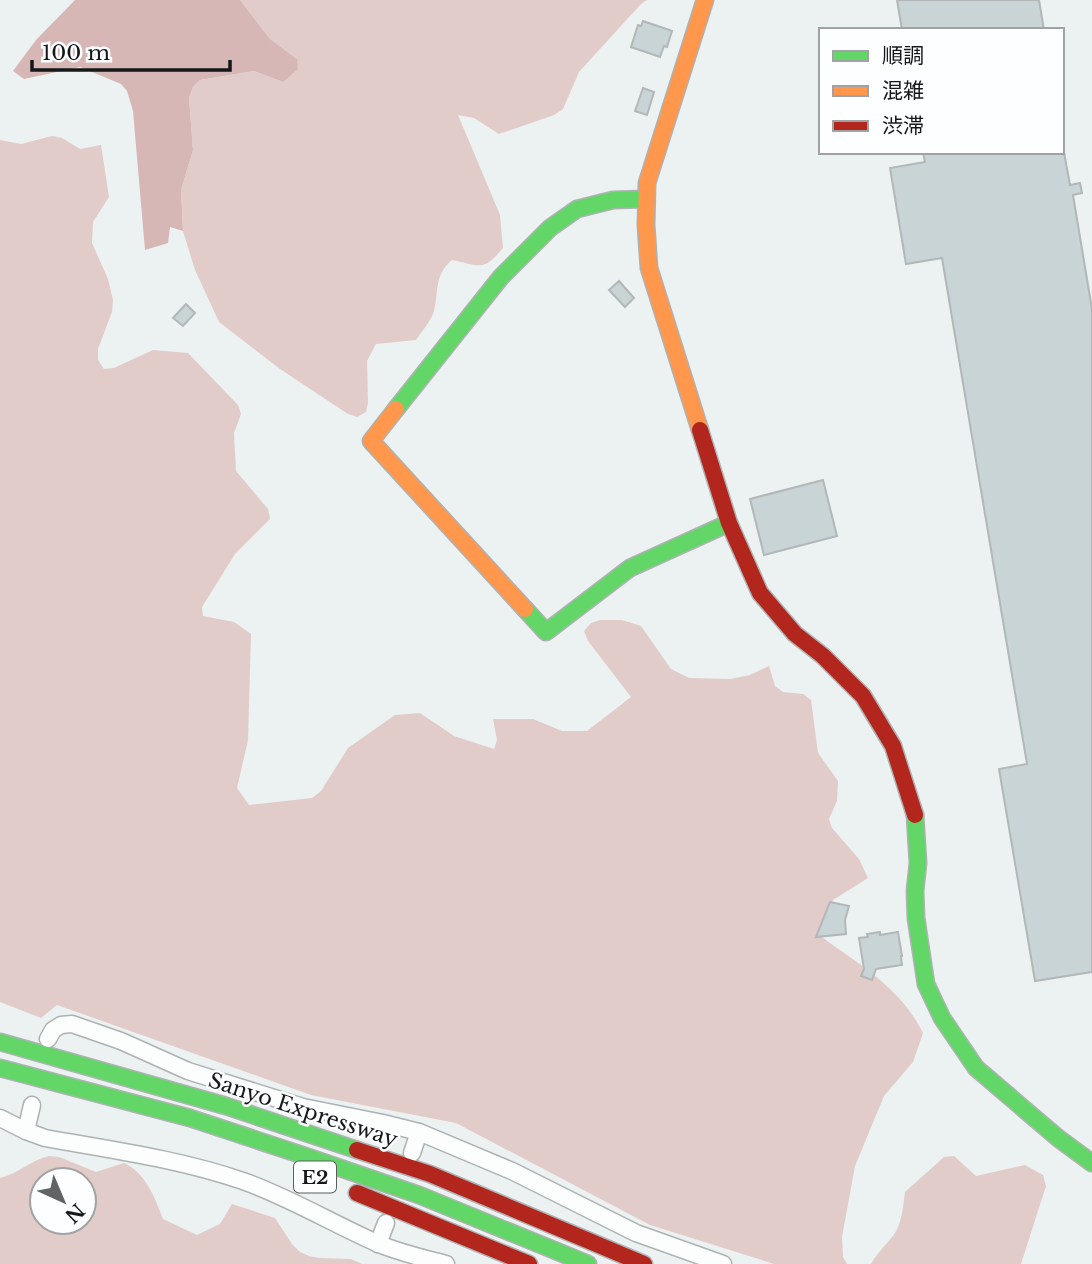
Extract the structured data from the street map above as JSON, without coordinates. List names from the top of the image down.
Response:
{
  "streets": {
    "main road": ["Sanyo Expressway", "E2"]
  },
  "legend": ["順調", "混雑", "渋滞"],
  "scale_bar": "100 m",
  "north": "bottom right"
}
